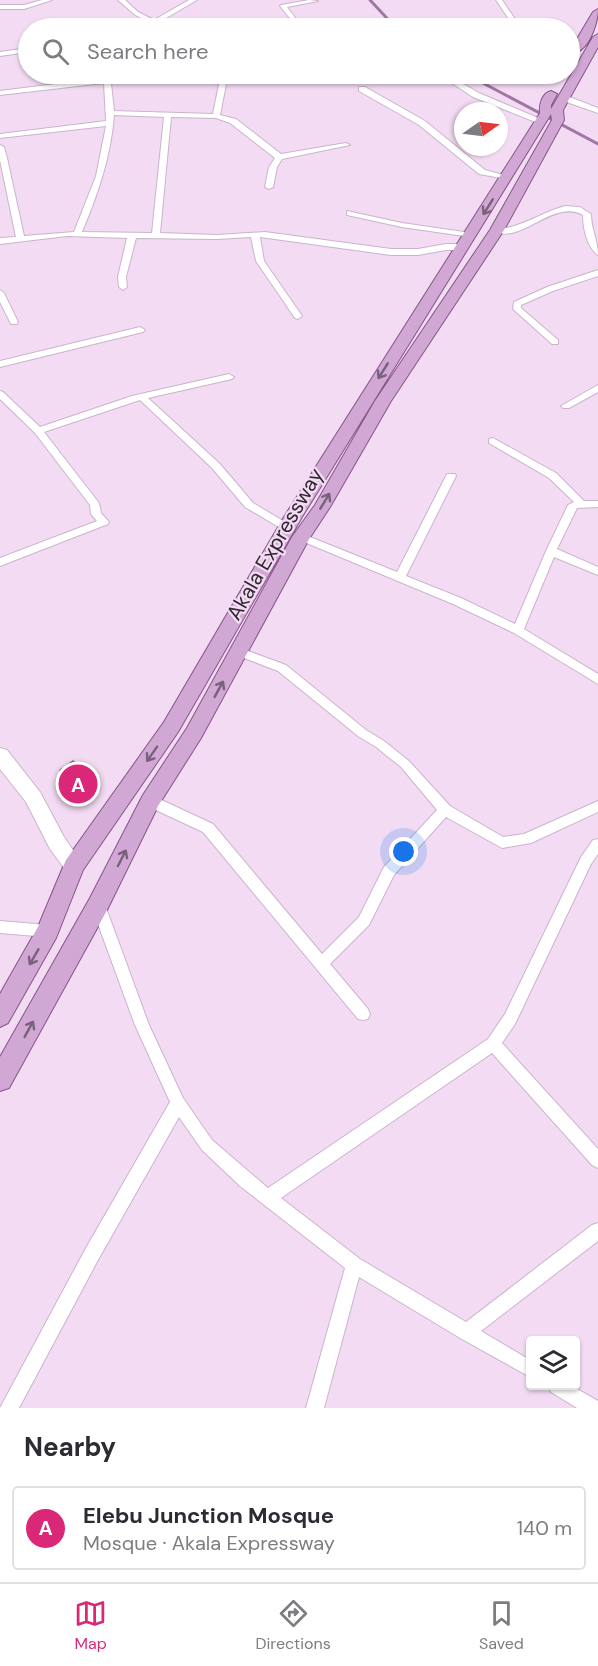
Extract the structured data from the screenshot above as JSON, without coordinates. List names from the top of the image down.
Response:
{
  "streets": {
    "main road": ["Akala Expressway"]
  },
  "north": "right",
  "page": {
    "search": "Search here",
    "pins": "A",
    "heading": "Nearby",
    "list": [
      {
        "mark": "A",
        "name": "Elebu Junction Mosque",
        "note": "Mosque · Akala Expressway",
        "value": "140 m"
      }
    ],
    "nav": ["Map", "Directions", "Saved"]
  }
}
